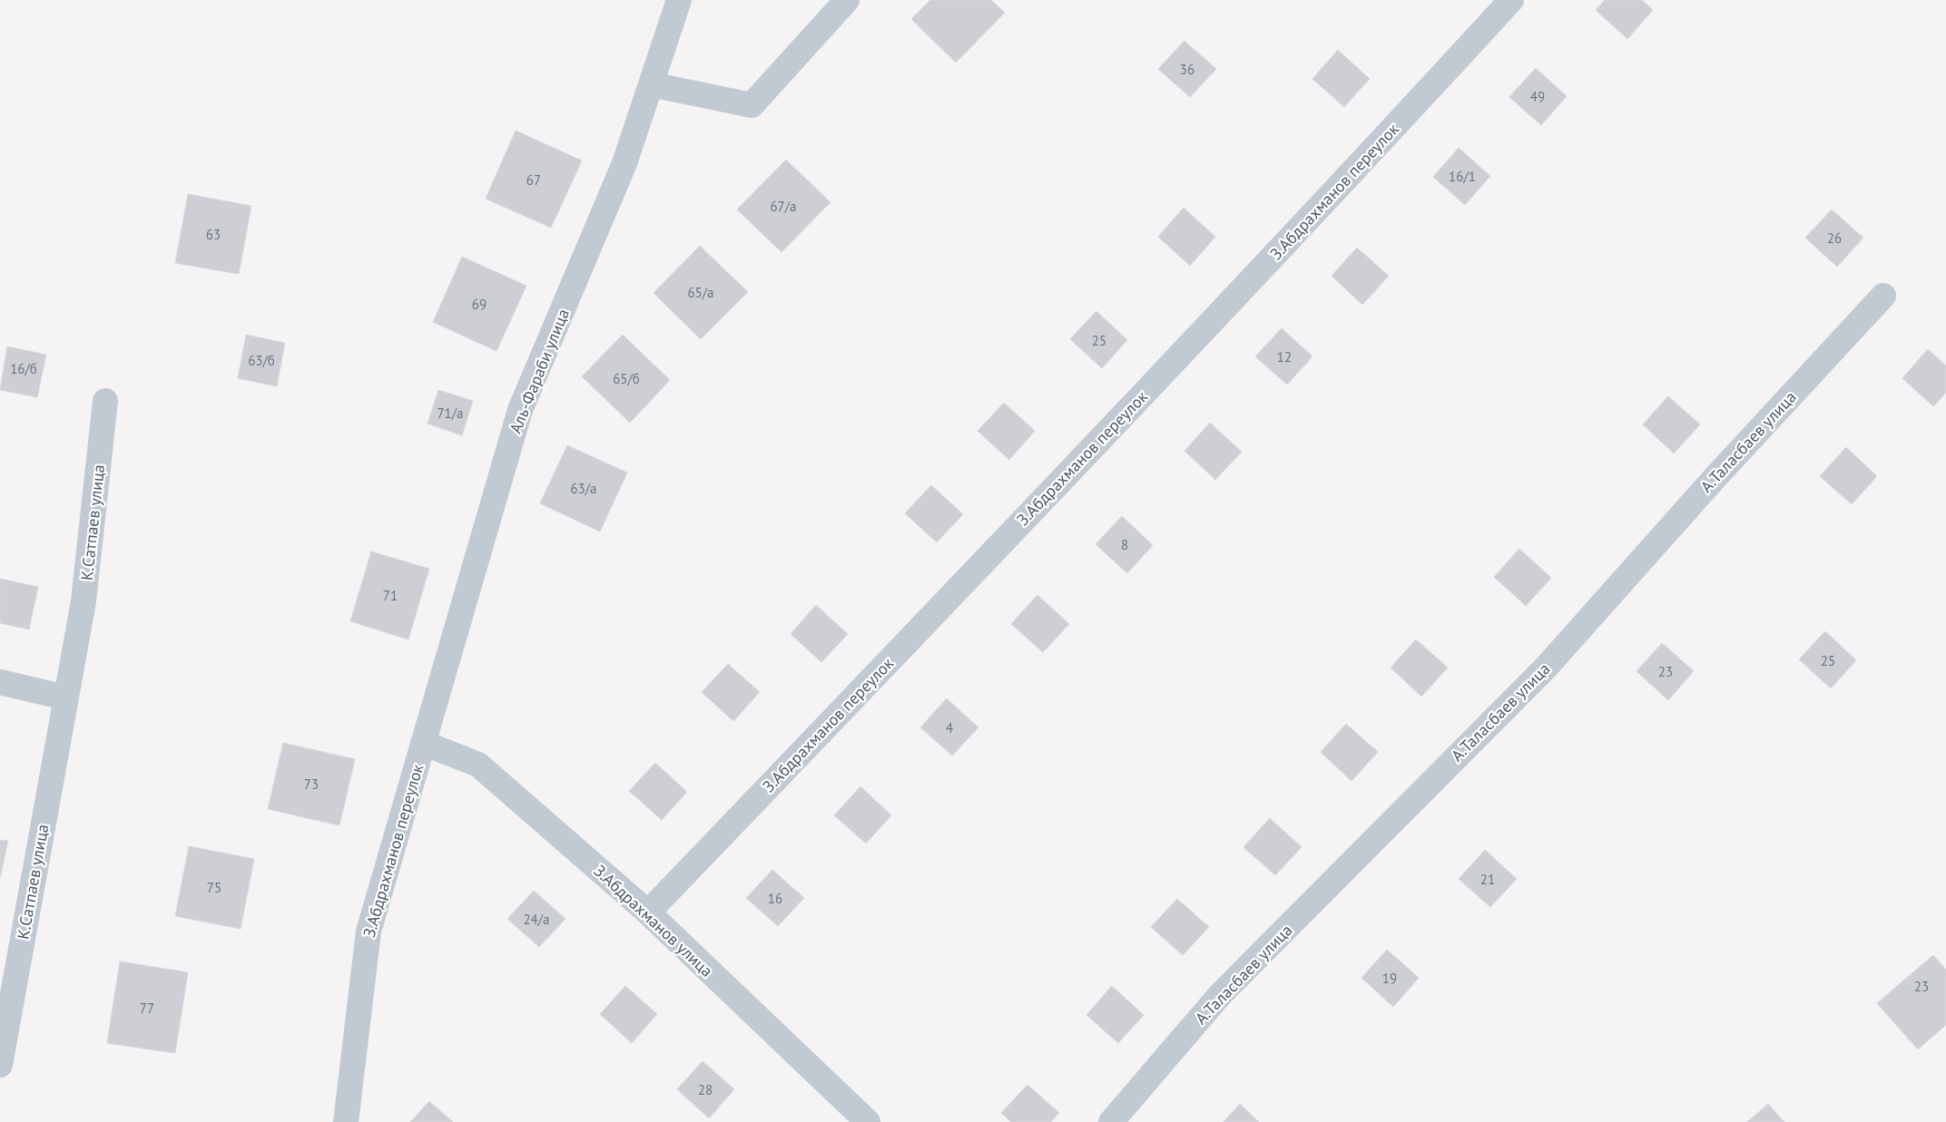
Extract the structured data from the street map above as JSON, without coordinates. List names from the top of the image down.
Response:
{
  "streets": {
    "street": [
      "З.Абдрахманов переулок",
      "Аль-Фараби улица",
      "А.Таласбаев улица",
      "К.Сатпаев улица",
      "З.Абдрахманов улица"
    ]
  },
  "crossings": [
    ["З.Абдрахманов переулок", "Аль-Фараби улица"],
    ["З.Абдрахманов переулок", "З.Абдрахманов улица"],
    ["Аль-Фараби улица", "З.Абдрахманов улица"]
  ],
  "house_numbers": [
    "36",
    "49",
    "16/1",
    "67",
    "67/а",
    "63",
    "26",
    "65/а",
    "69",
    "25",
    "12",
    "63/б",
    "16/б",
    "65/б",
    "71/a",
    "63/а",
    "8",
    "71",
    "25",
    "23",
    "4",
    "73",
    "21",
    "75",
    "16",
    "24/а",
    "19",
    "23",
    "77",
    "28"
  ]
}
